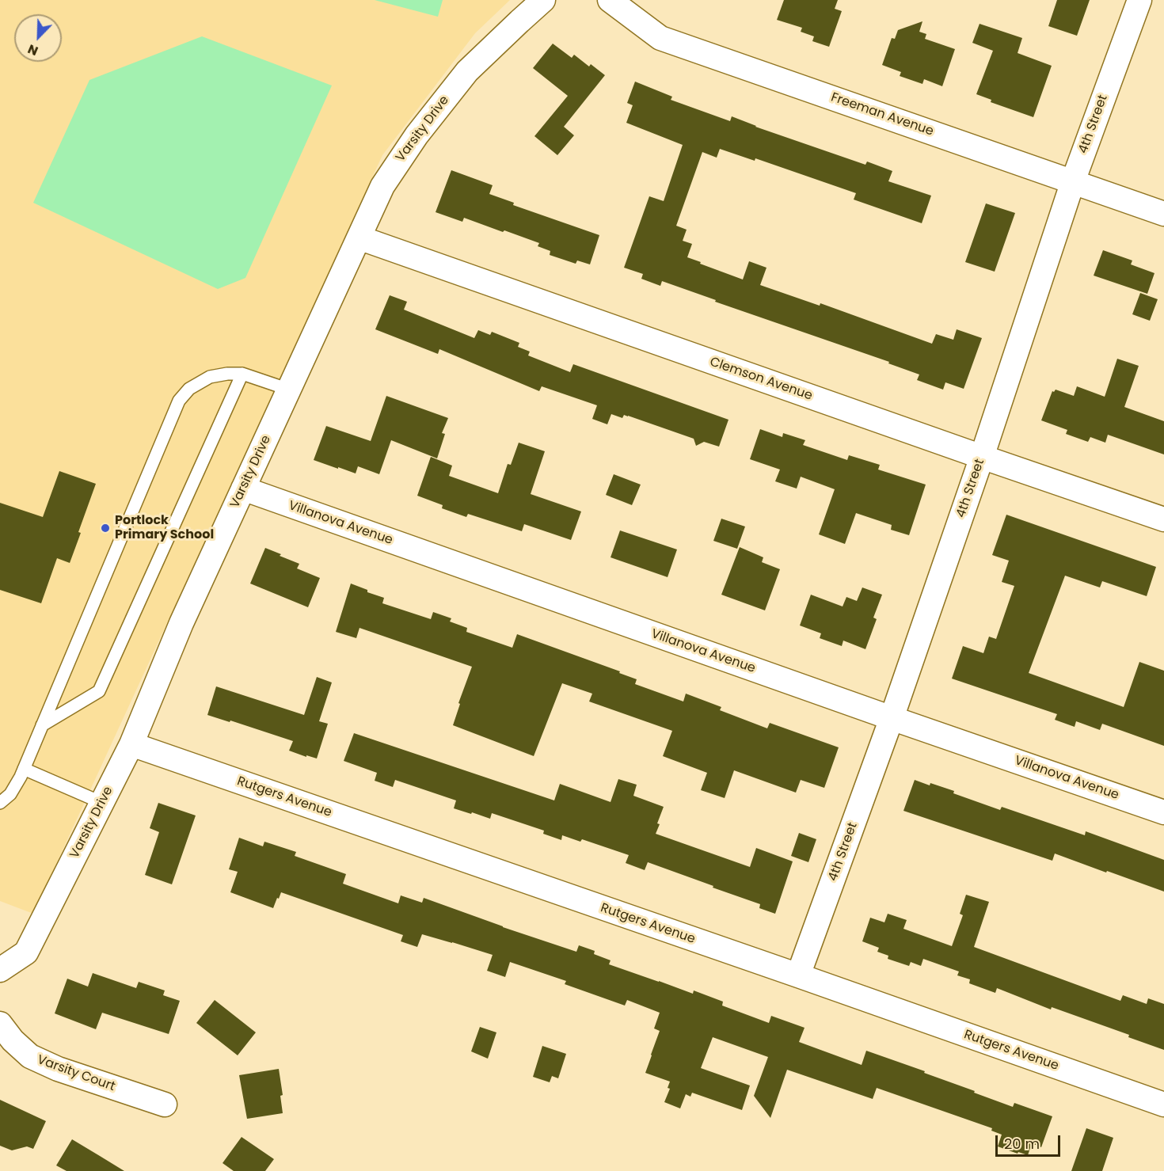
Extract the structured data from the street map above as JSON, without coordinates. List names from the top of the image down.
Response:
{
  "streets": {
    "street": [
      "Freeman Avenue",
      "4th Street",
      "Varsity Drive",
      "Clemson Avenue",
      "Villanova Avenue",
      "Rutgers Avenue",
      "Varsity Court"
    ]
  },
  "crossings": [
    ["Freeman Avenue", "4th Street"],
    ["4th Street", "Clemson Avenue"],
    ["4th Street", "Villanova Avenue"],
    ["4th Street", "Rutgers Avenue"],
    ["Varsity Drive", "Clemson Avenue"],
    ["Varsity Drive", "Villanova Avenue"],
    ["Varsity Drive", "Rutgers Avenue"]
  ],
  "places": ["Portlock Primary School"],
  "scale_bar": "20 m",
  "north": "bottom left"
}
